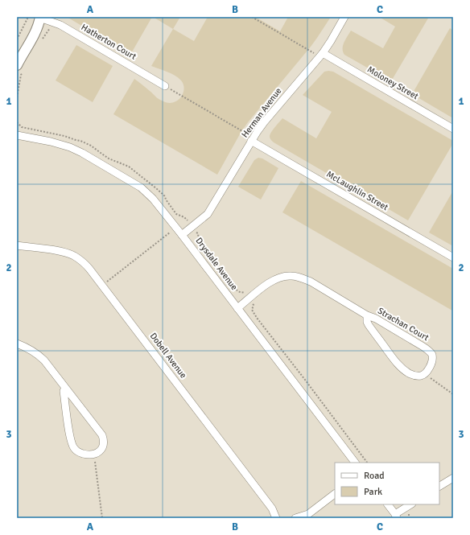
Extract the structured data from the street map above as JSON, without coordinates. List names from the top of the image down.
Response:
{
  "streets": {
    "street": [
      "Hatherton Court",
      "Moloney Street",
      "Herman Avenue",
      "McLaughlin Street",
      "Drysdale Avenue",
      "Strachan Court",
      "Dobell Avenue"
    ]
  },
  "crossings": [
    ["Moloney Street", "Herman Avenue"],
    ["Herman Avenue", "McLaughlin Street"],
    ["Herman Avenue", "Drysdale Avenue"],
    ["Drysdale Avenue", "Strachan Court"]
  ],
  "legend": ["Road", "Park"],
  "grid": {
    "columns": ["A", "B", "C"],
    "rows": ["1", "2", "3"]
  }
}
